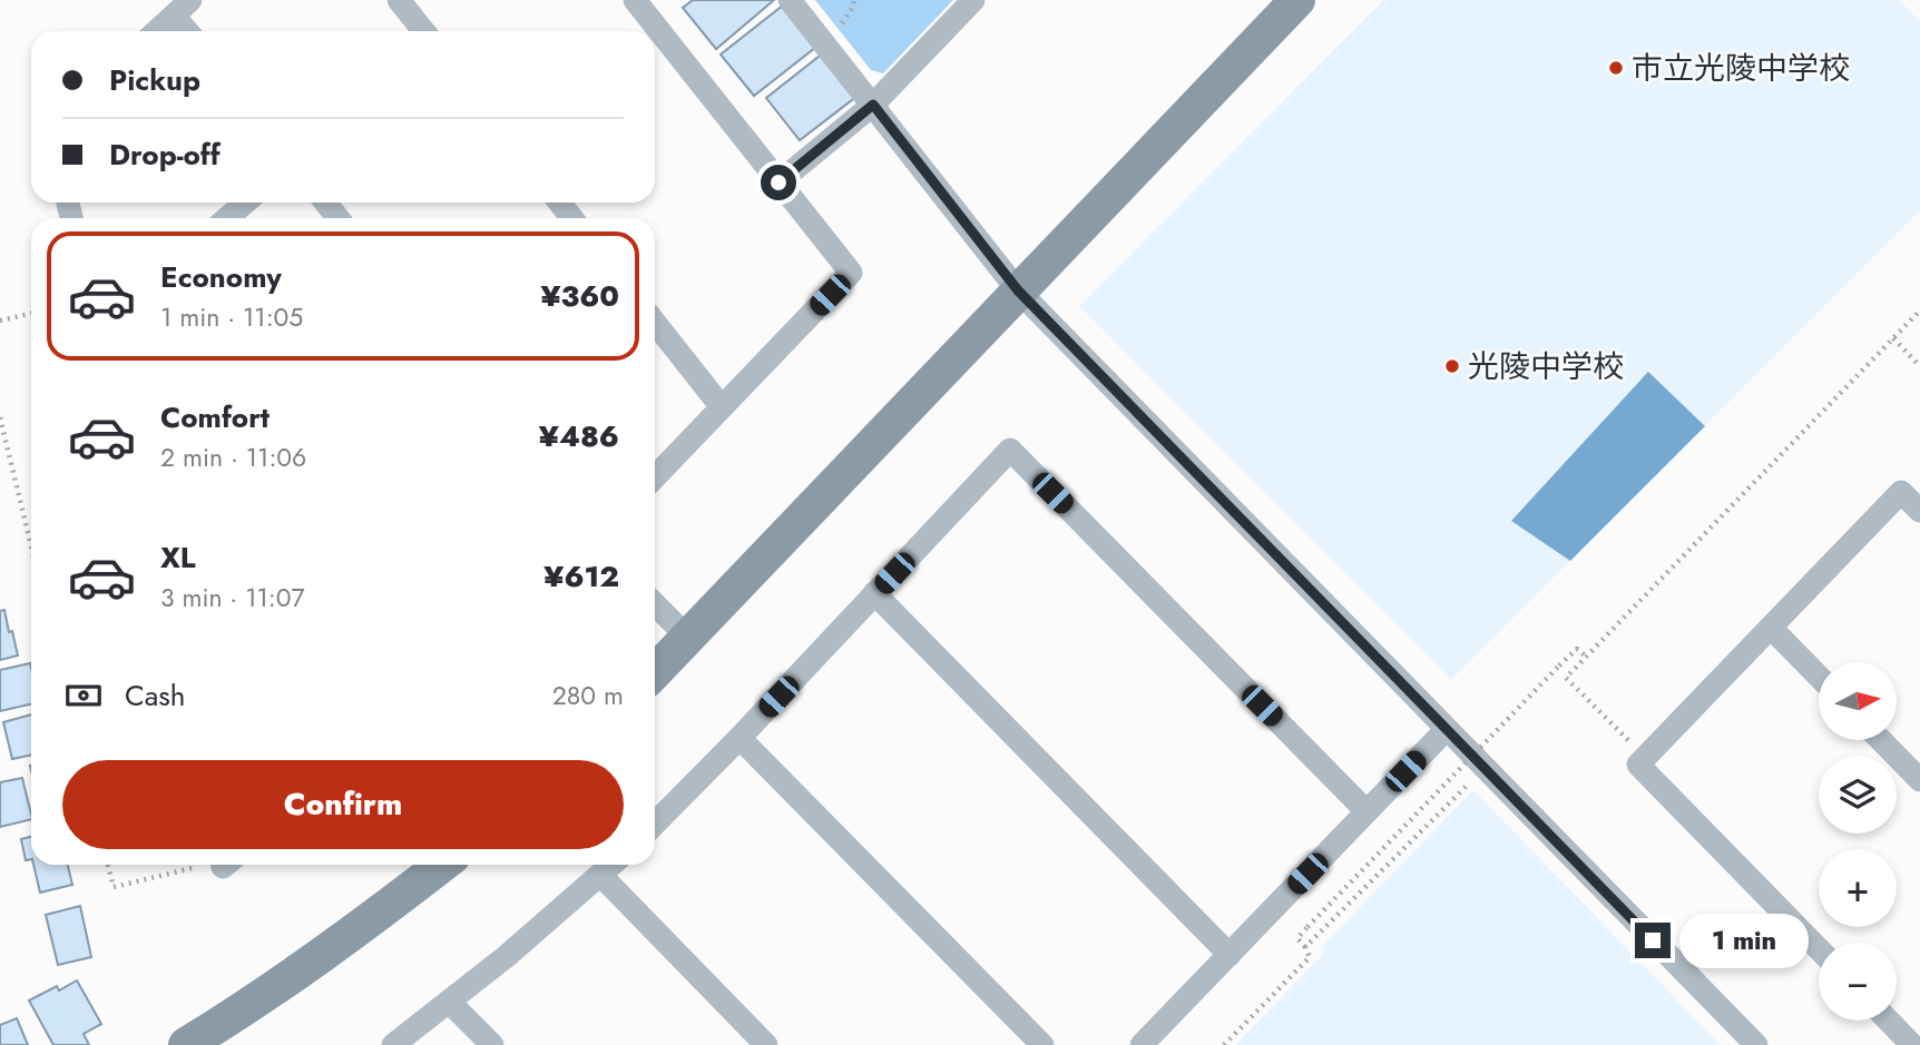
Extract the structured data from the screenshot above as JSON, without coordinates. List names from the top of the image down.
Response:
{
  "places": ["市立光陵中学校", "光陵中学校"],
  "north": "right",
  "page": {
    "banner": ["Pickup", "Drop-off"],
    "list": [
      {
        "name": "Economy",
        "note": "1 min · 11:05",
        "value": "¥360"
      },
      {
        "name": "Comfort",
        "note": "2 min · 11:06",
        "value": "¥486"
      },
      {
        "name": "XL",
        "note": "3 min · 11:07",
        "value": "¥612"
      }
    ],
    "pay": ["Cash", "280 m"],
    "map_buttons": ["+", "−"],
    "buttons": "Confirm",
    "bubble": "1 min"
  }
}
